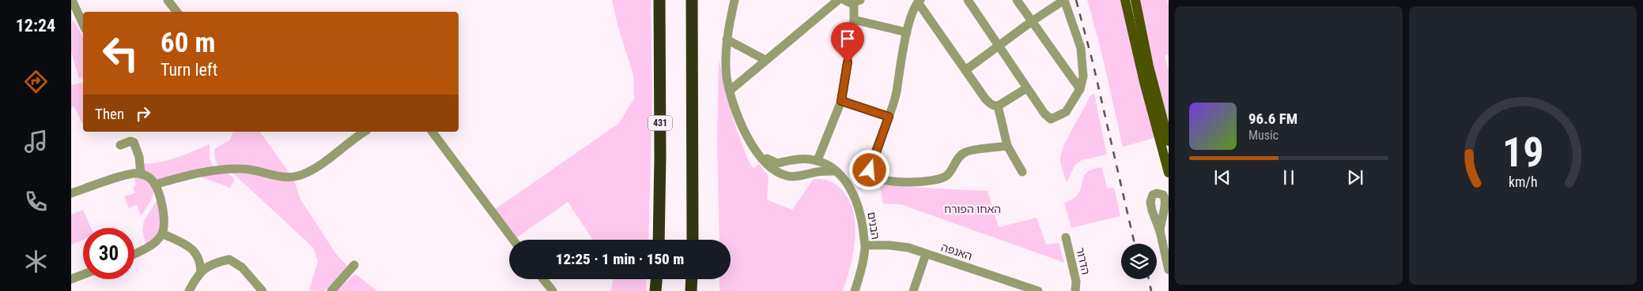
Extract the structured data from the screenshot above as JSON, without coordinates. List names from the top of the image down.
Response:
{
  "streets": {
    "highway": ["431"],
    "street": ["הבנים", "האנפה", "הדרור"]
  },
  "crossings": [
    ["הבנים", "האנפה"]
  ],
  "parks": ["האחו הפורח"],
  "page": {
    "tabs": "12:24",
    "turn": ["60 m", "Turn left"],
    "then": "Then",
    "song": ["96.6 FM", "Music"],
    "limit": "30",
    "trip": "12:25 · 1 min · 150 m",
    "gauge": ["19", "km/h"]
  }
}
